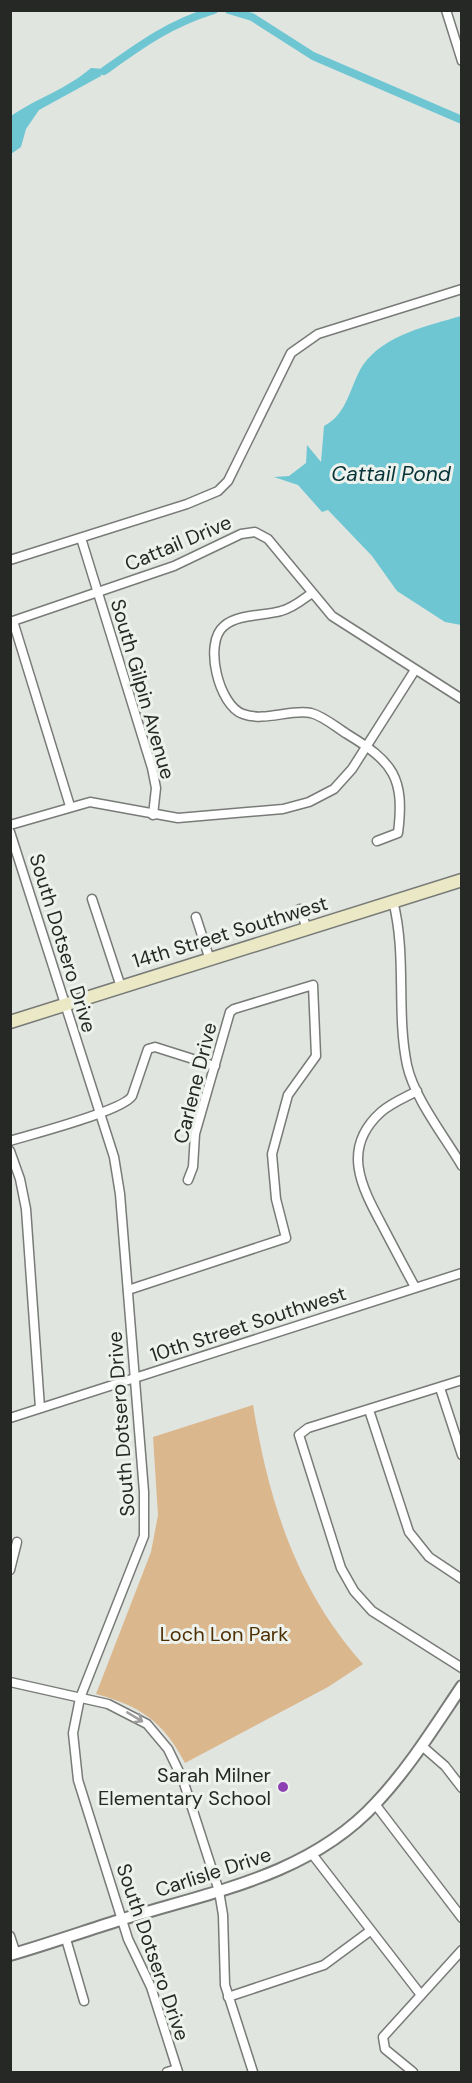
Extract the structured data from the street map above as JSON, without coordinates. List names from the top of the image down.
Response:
{
  "streets": {
    "main road": ["14th Street Southwest"],
    "street": [
      "Cattail Drive",
      "South Gilpin Avenue",
      "South Dotsero Drive",
      "Carlene Drive",
      "10th Street Southwest",
      "Carlisle Drive"
    ]
  },
  "crossings": [
    ["Cattail Drive", "South Gilpin Avenue"],
    ["14th Street Southwest", "South Dotsero Drive"],
    ["South Dotsero Drive", "Carlene Drive"],
    ["South Dotsero Drive", "10th Street Southwest"],
    ["South Dotsero Drive", "Carlisle Drive"]
  ],
  "water": ["Cattail Pond"],
  "parks": ["Loch Lon Park"],
  "places": ["Sarah Milner Elementary School"]
}
